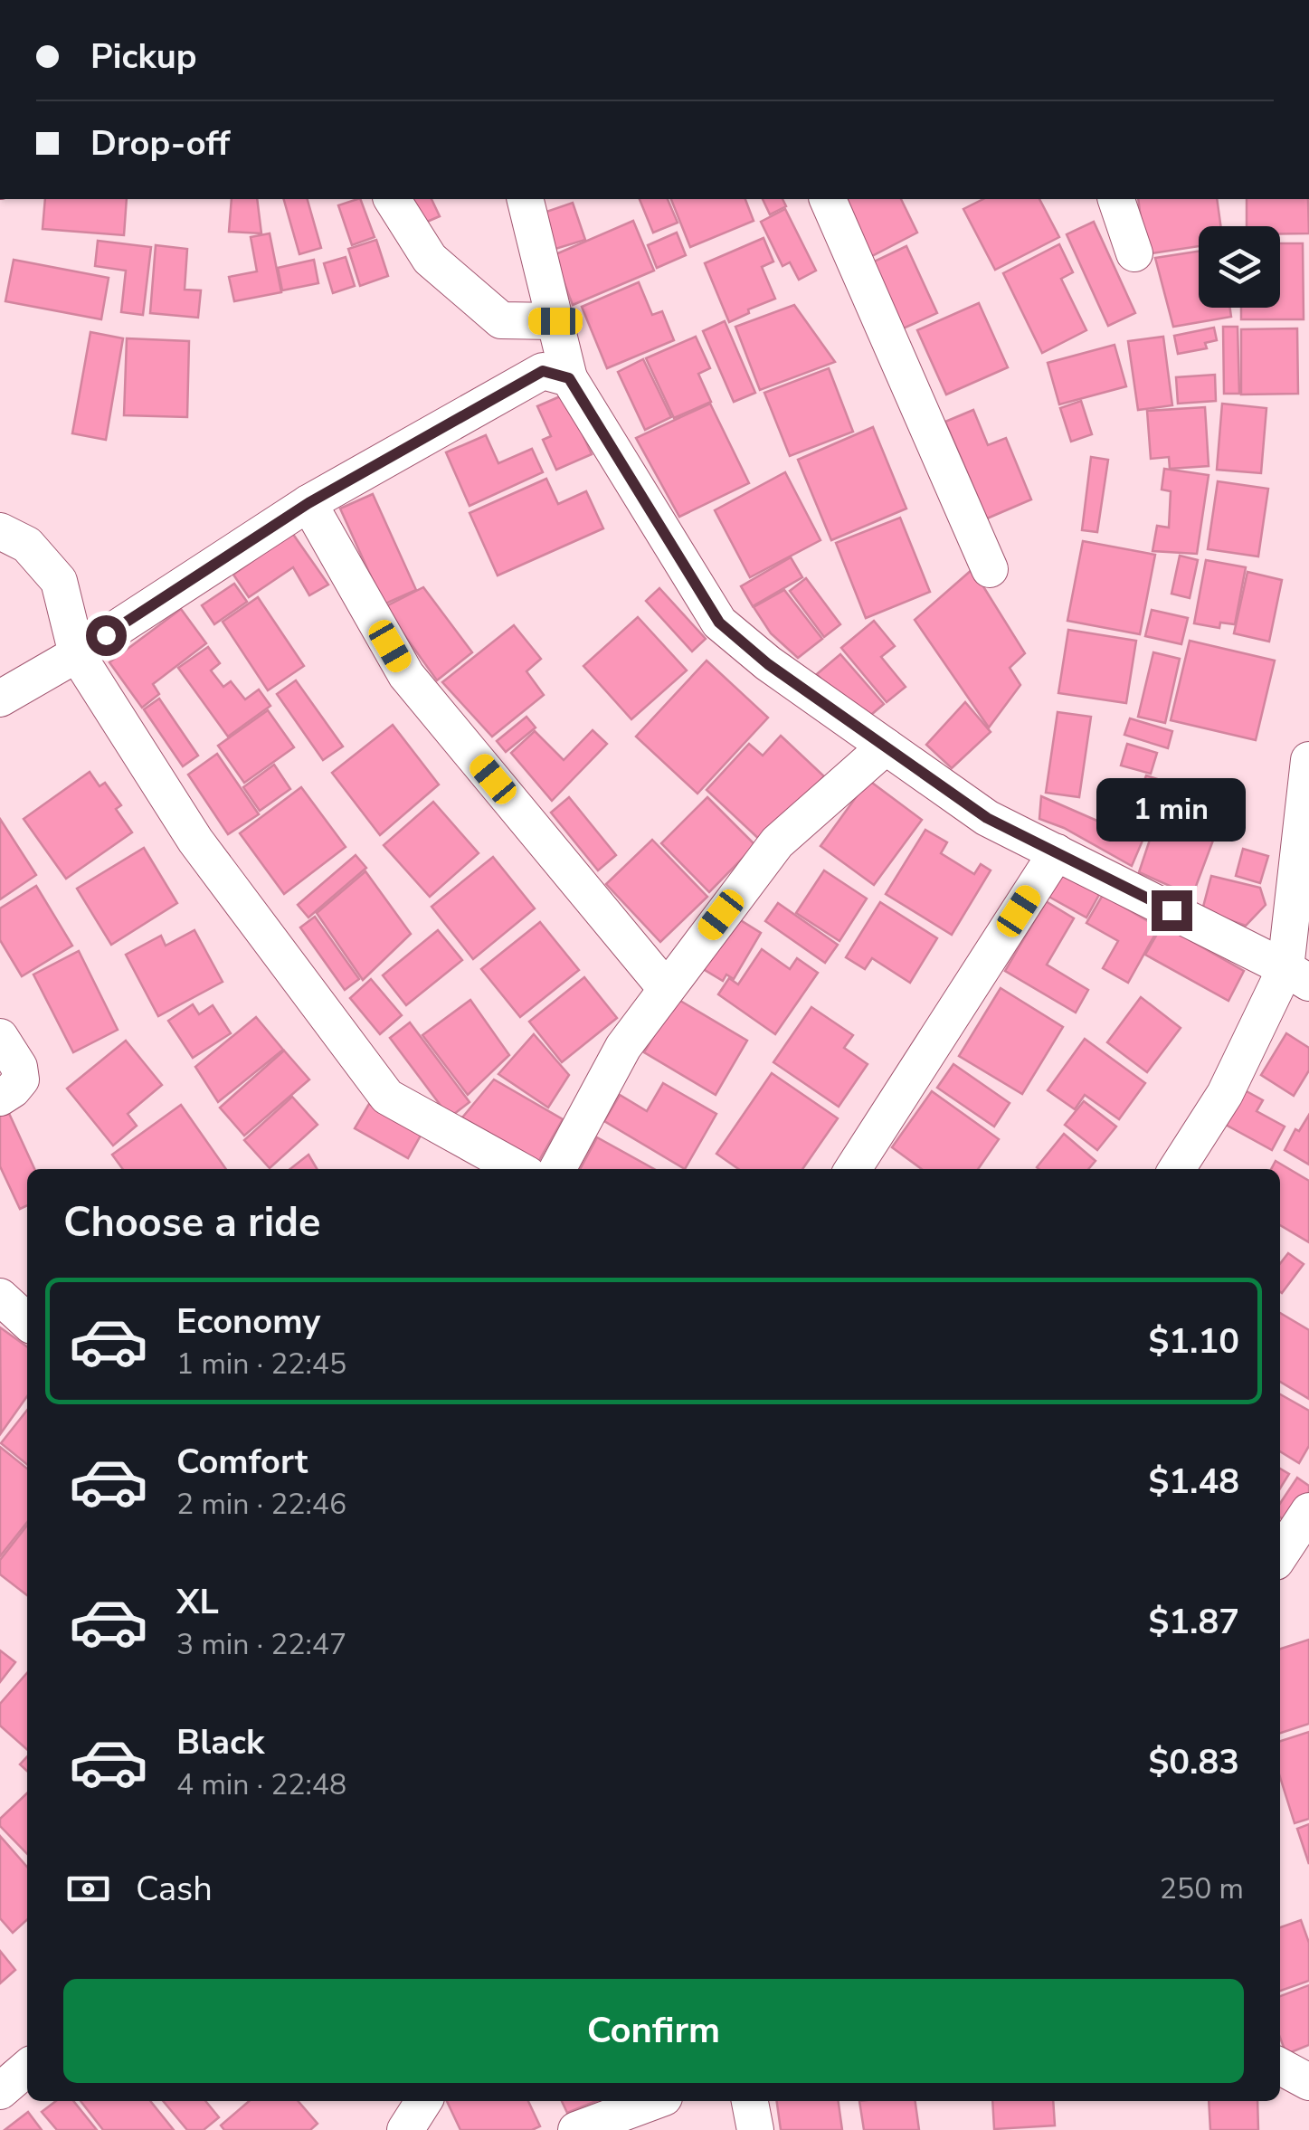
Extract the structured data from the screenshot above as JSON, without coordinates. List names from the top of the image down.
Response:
{
  "page": {
    "banner": ["Pickup", "Drop-off"],
    "bubble": "1 min",
    "heading": "Choose a ride",
    "list": [
      {
        "name": "Economy",
        "note": "1 min · 22:45",
        "value": "$1.10"
      },
      {
        "name": "Comfort",
        "note": "2 min · 22:46",
        "value": "$1.48"
      },
      {
        "name": "XL",
        "note": "3 min · 22:47",
        "value": "$1.87"
      },
      {
        "name": "Black",
        "note": "4 min · 22:48",
        "value": "$0.83"
      }
    ],
    "pay": ["Cash", "250 m"],
    "buttons": "Confirm"
  }
}
